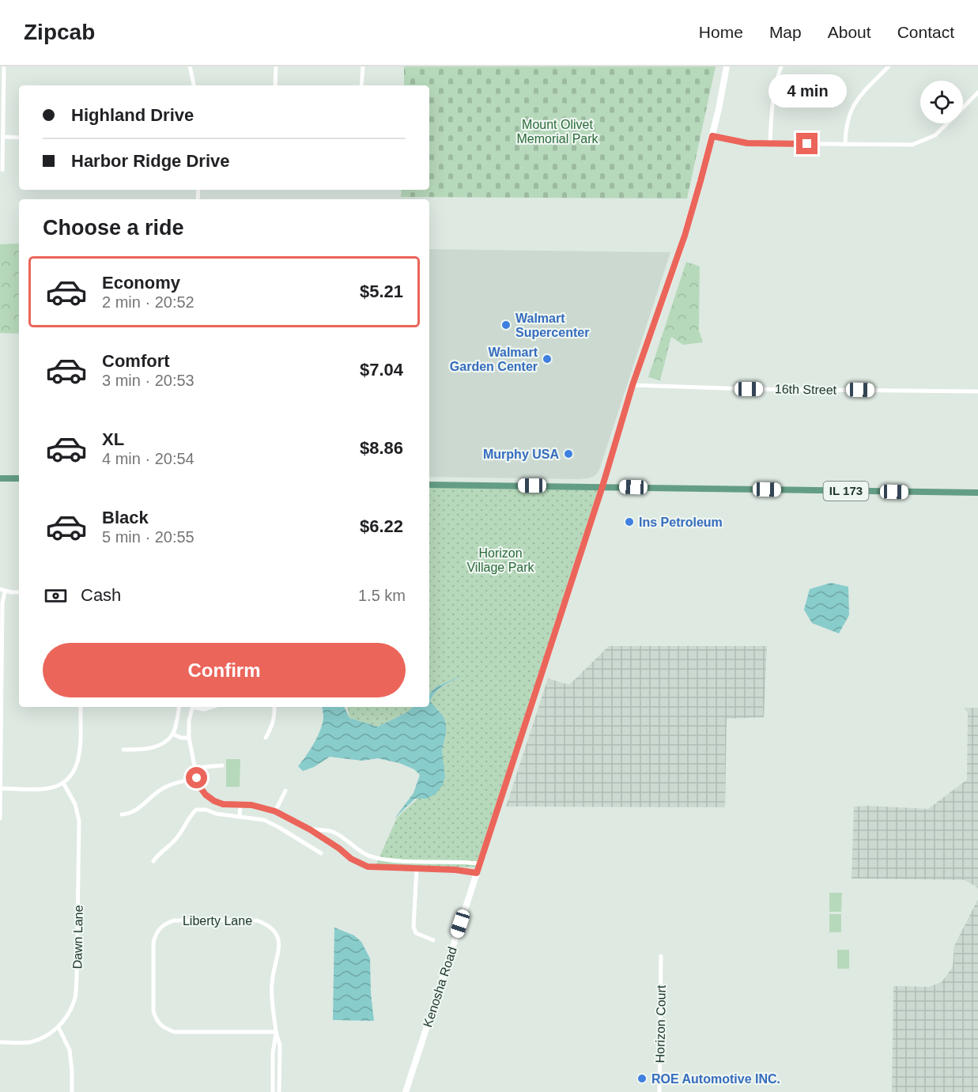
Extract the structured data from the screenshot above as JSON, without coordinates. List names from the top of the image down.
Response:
{
  "streets": {
    "main road": ["IL 173"],
    "street": [
      "16th Street",
      "Liberty Lane",
      "Dawn Lane",
      "Kenosha Road",
      "Horizon Court"
    ]
  },
  "crossings": [
    ["16th Street", "Kenosha Road"],
    ["IL 173", "Kenosha Road"]
  ],
  "parks": ["Mount Olivet Memorial Park", "Horizon Village Park"],
  "places": [
    "Walmart Supercenter",
    "Walmart Garden Center",
    "Murphy USA",
    "Ins Petroleum",
    "ROE Automotive INC."
  ],
  "page": {
    "header": "Zipcab",
    "nav": [
      "Home",
      "Map",
      "About",
      "Contact"
    ],
    "bubble": "4 min",
    "banner": ["Highland Drive", "Harbor Ridge Drive"],
    "heading": "Choose a ride",
    "list": [
      {
        "name": "Economy",
        "note": "2 min · 20:52",
        "value": "$5.21"
      },
      {
        "name": "Comfort",
        "note": "3 min · 20:53",
        "value": "$7.04"
      },
      {
        "name": "XL",
        "note": "4 min · 20:54",
        "value": "$8.86"
      },
      {
        "name": "Black",
        "note": "5 min · 20:55",
        "value": "$6.22"
      }
    ],
    "pay": ["Cash", "1.5 km"],
    "buttons": "Confirm"
  }
}
